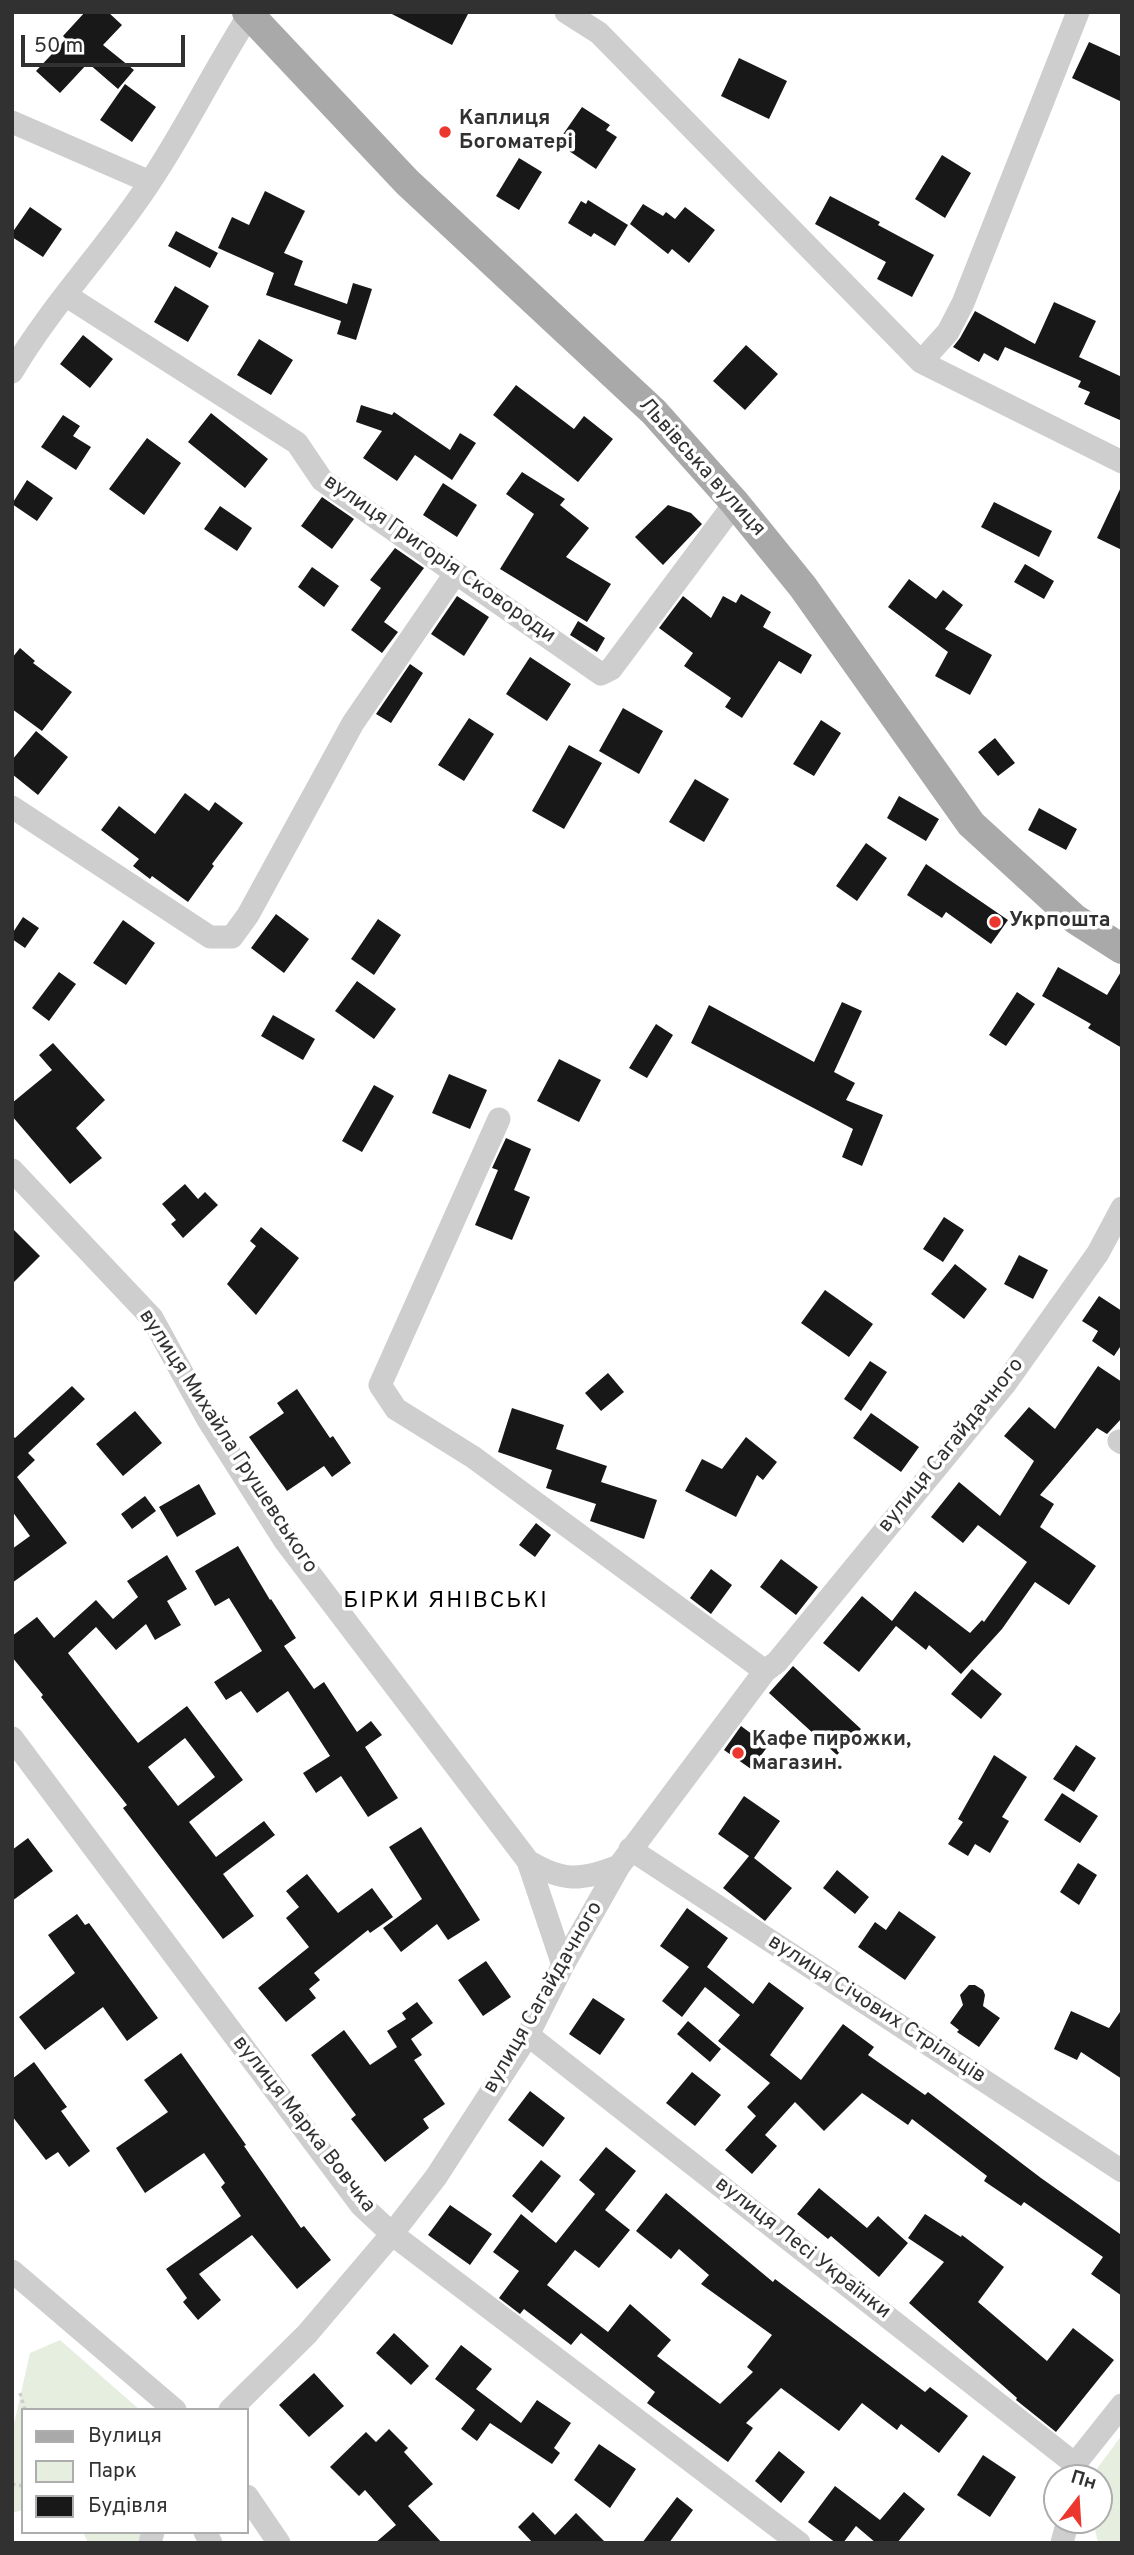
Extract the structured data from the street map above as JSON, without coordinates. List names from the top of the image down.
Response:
{
  "streets": {
    "main road": ["Львівська вулиця"],
    "street": [
      "вулиця Григорія Сковороди",
      "вулиця Михайла Грушевського",
      "вулиця Сагайдачного",
      "вулиця Січових Стрільців",
      "вулиця Марка Вовчка",
      "вулиця Лесі Українки"
    ]
  },
  "crossings": [
    ["Львівська вулиця", "вулиця Григорія Сковороди"],
    ["вулиця Михайла Грушевського", "вулиця Сагайдачного"],
    ["вулиця Михайла Грушевського", "вулиця Січових Стрільців"],
    ["вулиця Сагайдачного", "вулиця Січових Стрільців"],
    ["вулиця Сагайдачного", "вулиця Марка Вовчка"],
    ["вулиця Сагайдачного", "вулиця Лесі Українки"]
  ],
  "districts": ["БІРКИ ЯНІВСЬКІ"],
  "places": ["Каплиця Богоматері", "Укрпошта", "Кафе пирожки, магазин."],
  "legend": ["Вулиця", "Парк", "Будівля"],
  "scale_bar": "50 m",
  "north": "top"
}
